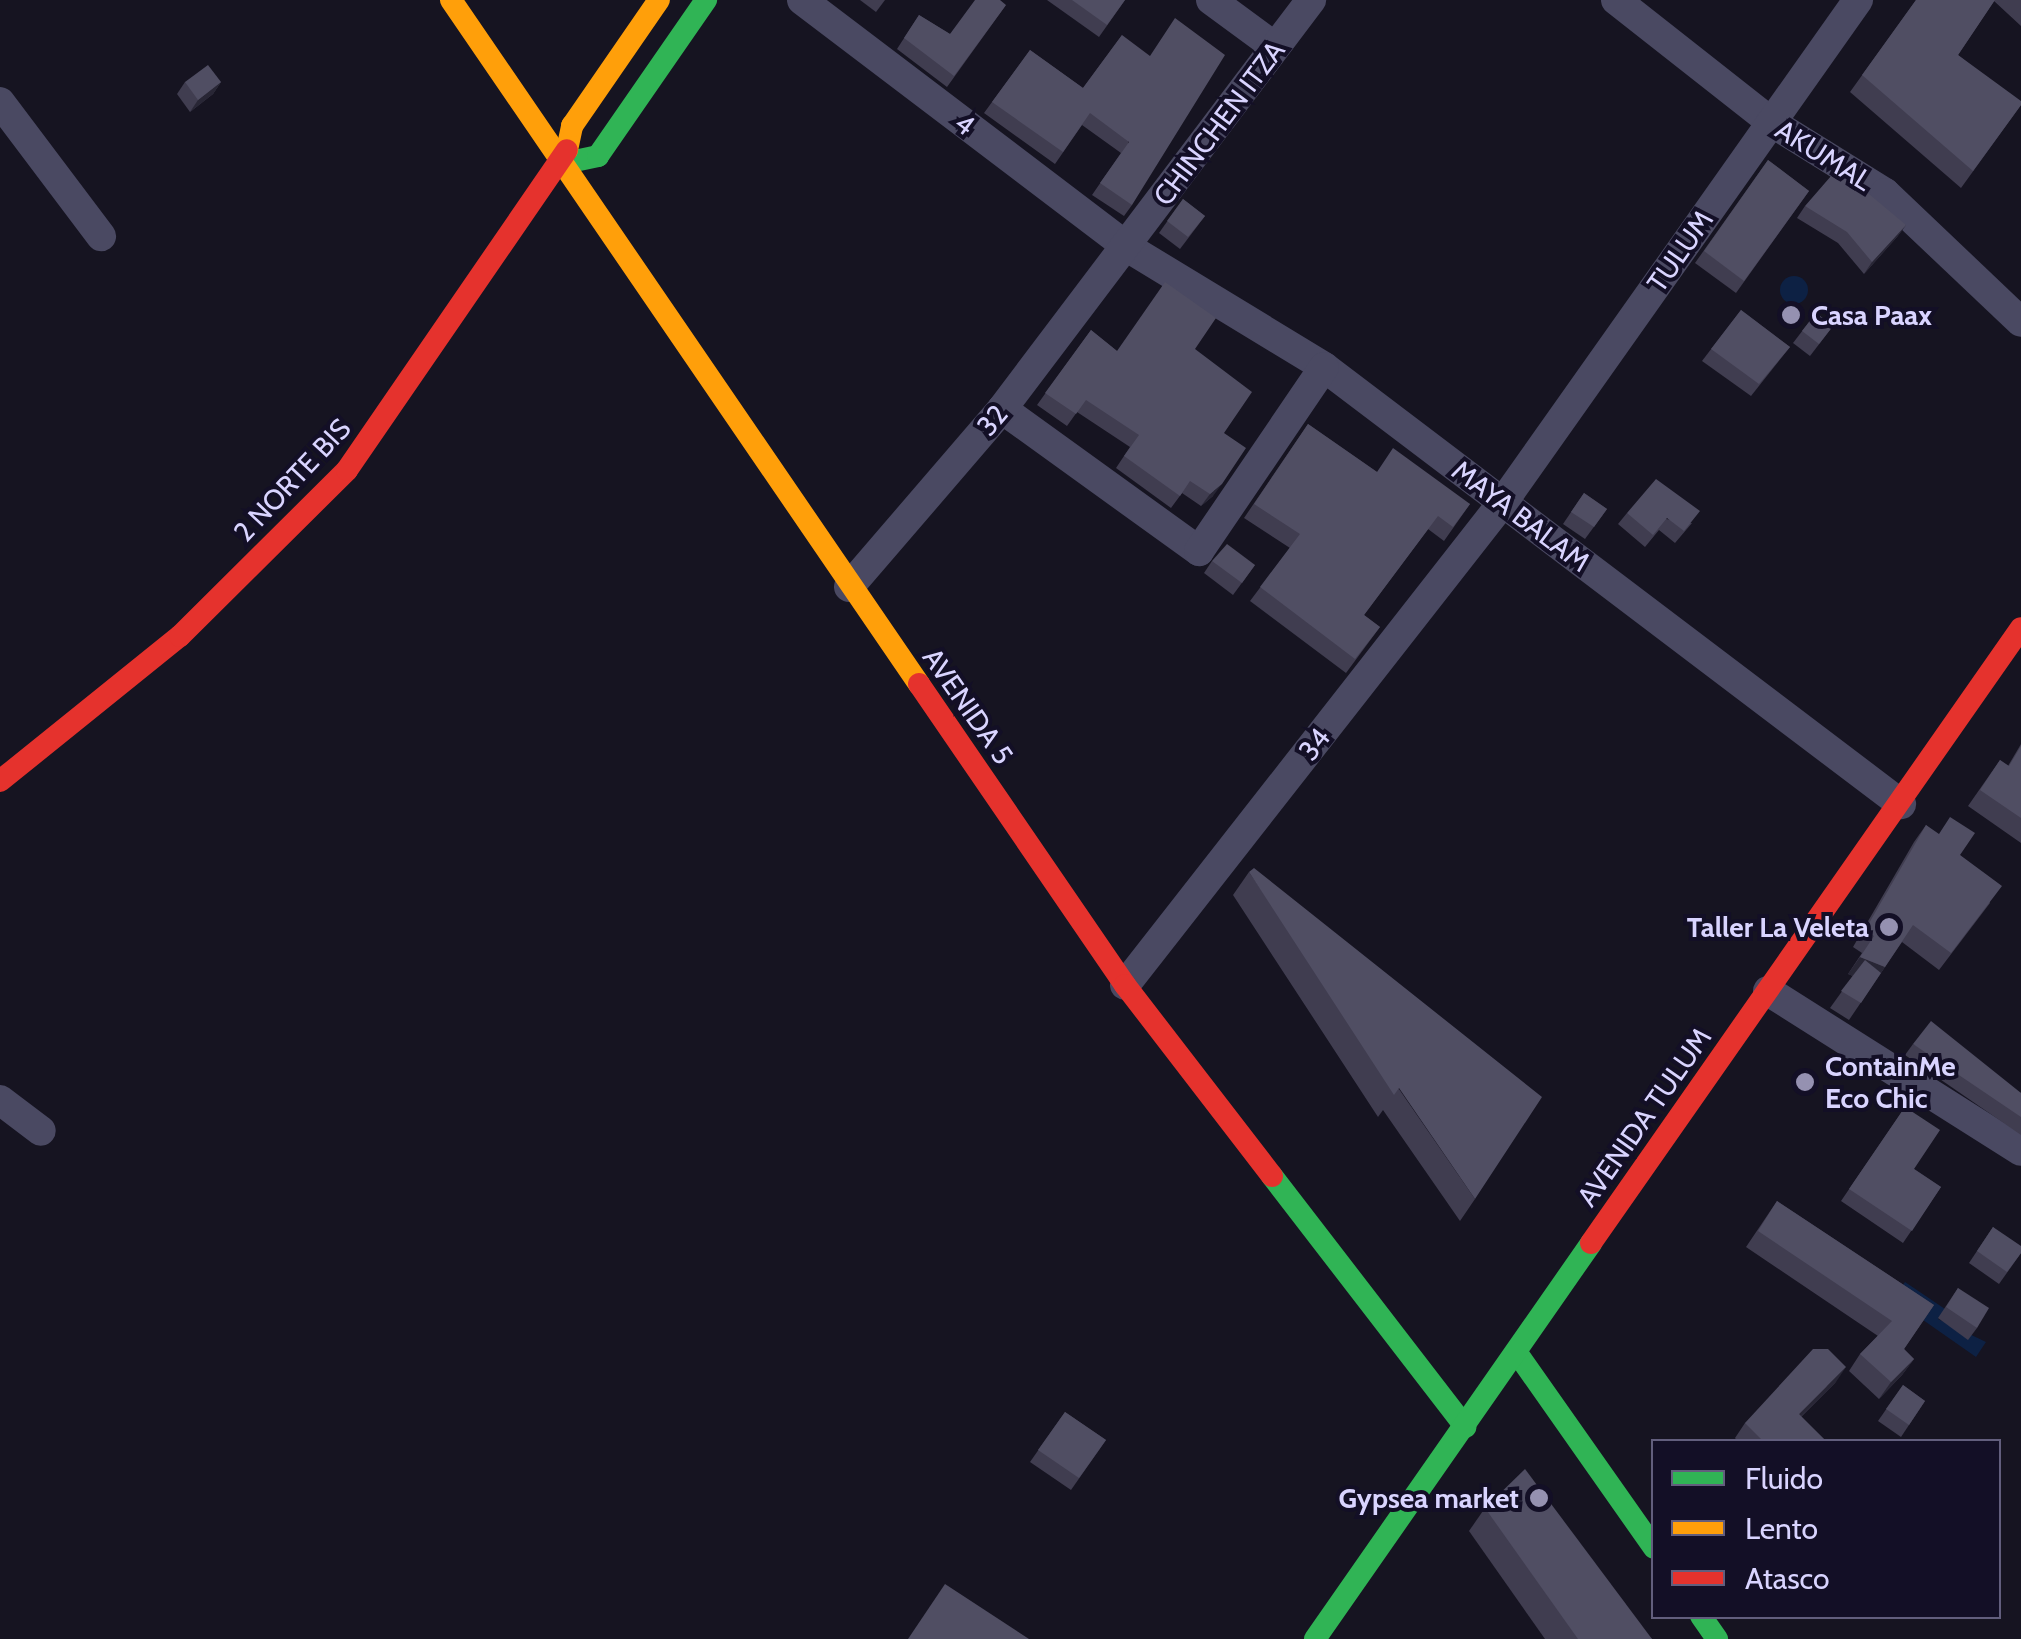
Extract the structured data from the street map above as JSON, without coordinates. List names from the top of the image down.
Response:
{
  "streets": {
    "main road": ["2 NORTE BIS", "AVENIDA 5", "AVENIDA TULUM"],
    "street": [
      "CHINCHEN ITZA",
      "4",
      "AKUMAL",
      "TULUM",
      "32",
      "MAYA BALAM",
      "34"
    ]
  },
  "crossings": [
    ["CHINCHEN ITZA", "4"],
    ["CHINCHEN ITZA", "32"],
    ["CHINCHEN ITZA", "MAYA BALAM"],
    ["4", "32"],
    ["4", "MAYA BALAM"],
    ["AKUMAL", "TULUM"],
    ["TULUM", "MAYA BALAM"],
    ["TULUM", "34"],
    ["32", "MAYA BALAM"],
    ["32", "AVENIDA 5"],
    ["2 NORTE BIS", "AVENIDA 5"],
    ["MAYA BALAM", "34"],
    ["MAYA BALAM", "AVENIDA TULUM"],
    ["AVENIDA 5", "34"],
    ["AVENIDA 5", "AVENIDA TULUM"]
  ],
  "places": [
    "Casa Paax",
    "Taller La Veleta",
    "ContainMe Eco Chic",
    "Gypsea market"
  ],
  "legend": ["Fluido", "Lento", "Atasco"]
}
